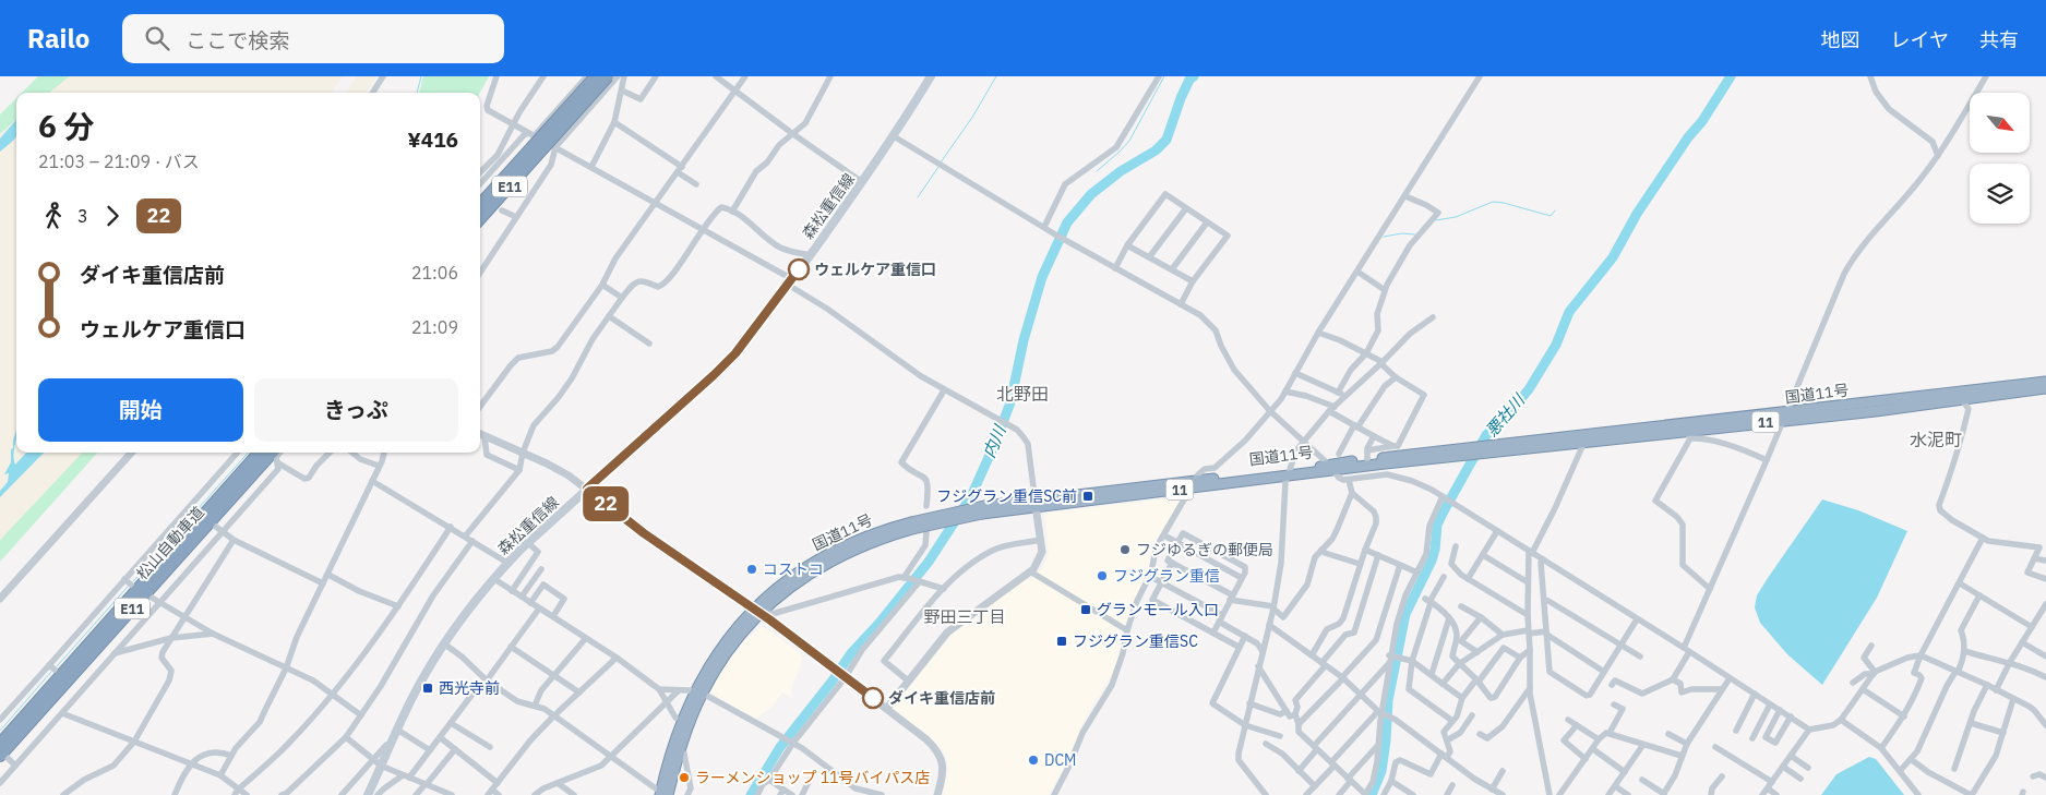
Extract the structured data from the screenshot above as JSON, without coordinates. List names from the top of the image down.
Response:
{
  "streets": {
    "highway": [
      "E11",
      "国道11号",
      "11",
      "松山自動車道"
    ],
    "main road": ["森松重信線"]
  },
  "districts": ["北野田", "水泥町", "野田三丁目"],
  "water": ["悪社川", "内川"],
  "places": {
    "other": [
      "ウェルケア重信口",
      "フジゆるぎの郵便局",
      "コストコ",
      "フジグラン重信",
      "ダイキ重信店前",
      "DCM",
      "ラーメンショップ 11号バイパス店"
    ],
    "transit": [
      "フジグラン重信SC前",
      "グランモール入口",
      "フジグラン重信SC",
      "西光寺前"
    ]
  },
  "lines": ["bus line 22"],
  "north": "bottom right",
  "page": {
    "header": "Railo",
    "search": "ここで検索",
    "nav": ["地図", "レイヤ", "共有"],
    "on_map": "22",
    "heading": ["6 分", "21:03 – 21:09 · バス", "¥416"],
    "legs": ["3", "22"],
    "list": [
      {
        "name": "ダイキ重信店前",
        "value": "21:06"
      },
      {
        "name": "ウェルケア重信口",
        "value": "21:09"
      }
    ],
    "buttons": ["開始", "きっぷ"]
  }
}
